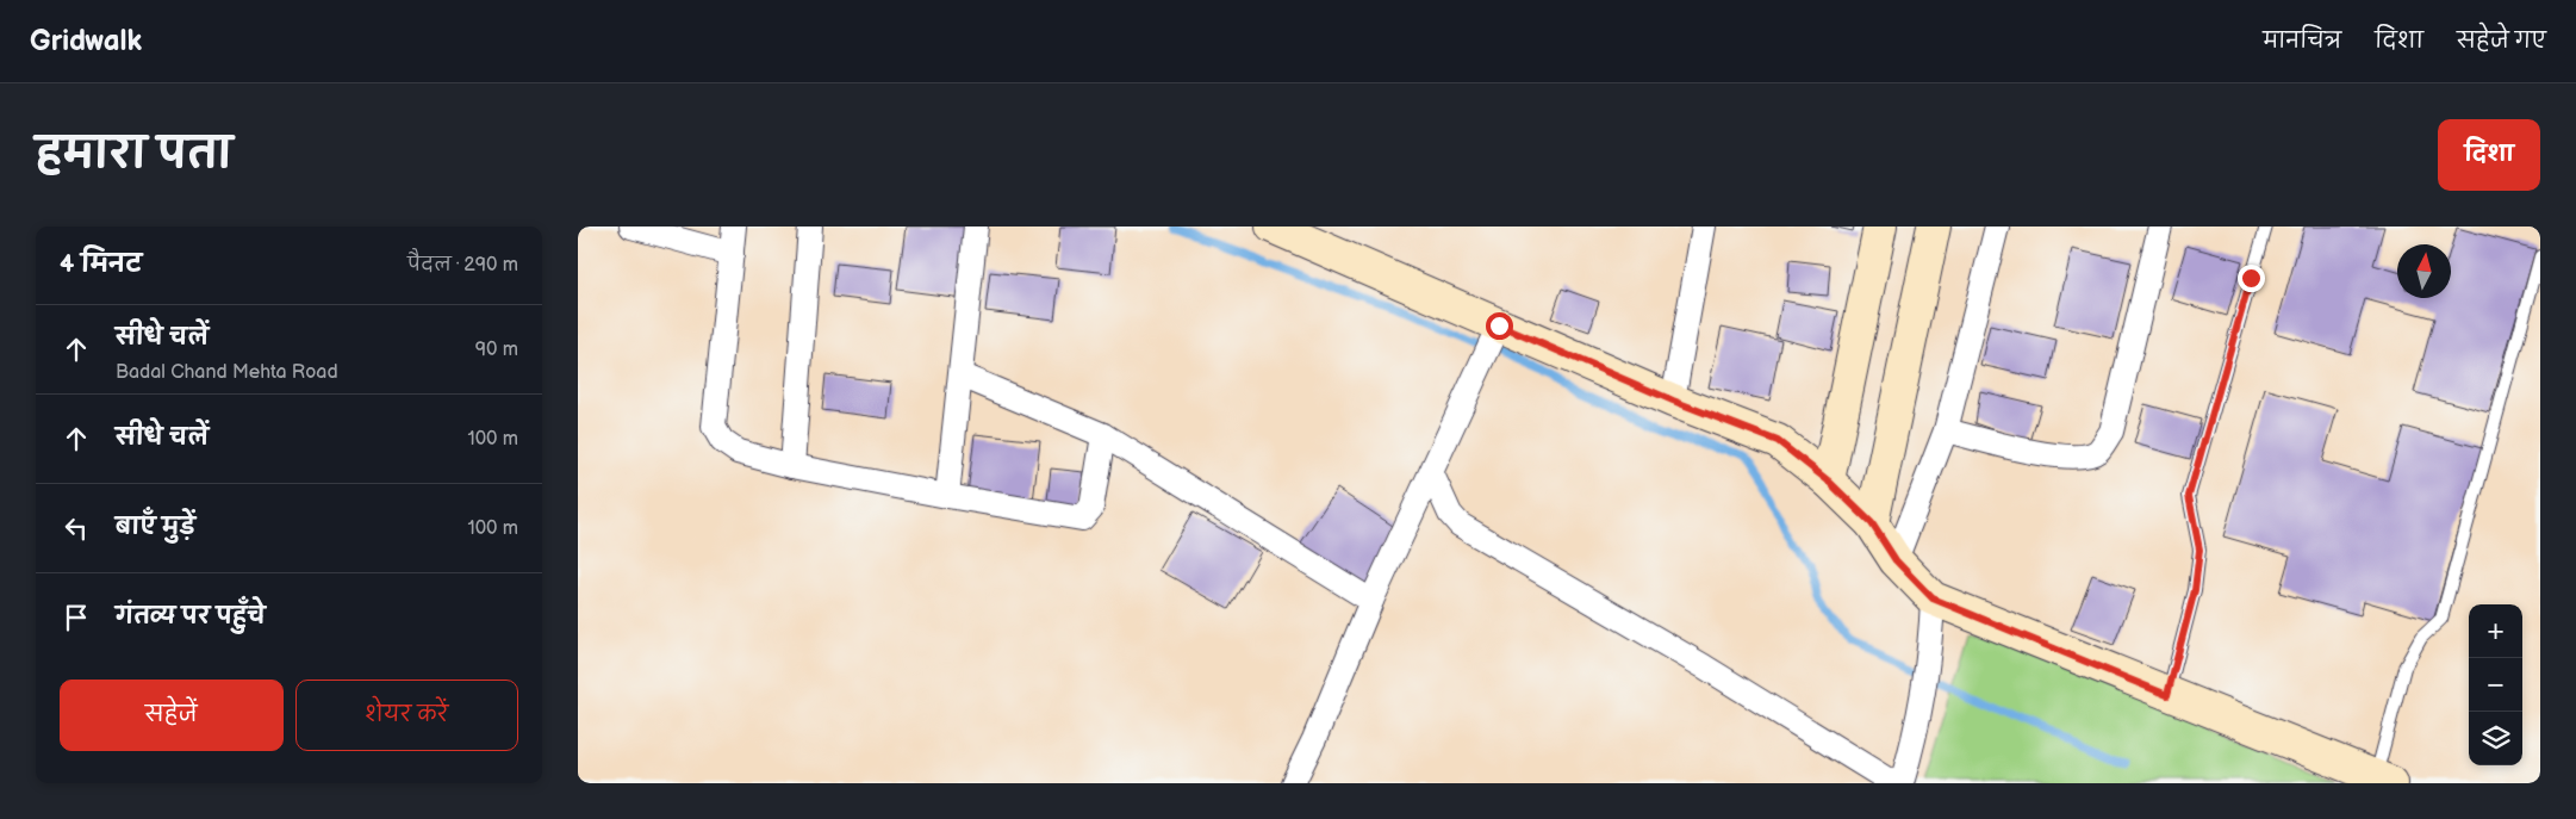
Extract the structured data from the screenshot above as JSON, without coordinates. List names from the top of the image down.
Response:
{
  "north": "top",
  "page": {
    "header": "Gridwalk",
    "nav": ["मानचित्र", "दिशा", "सहेजे गए"],
    "title": "हमारा पता",
    "buttons": [
      "दिशा",
      ["सहेजें", "शेयर करें"]
    ],
    "heading": ["4 मिनट", "पैदल · 290 m"],
    "list": [
      ["सीधे चलें", "Badal Chand Mehta Road", "90 m"],
      ["सीधे चलें", "100 m"],
      ["बाएँ मुड़ें", "100 m"],
      "गंतव्य पर पहुँचे"
    ],
    "map_buttons": ["+", "−"]
  }
}
